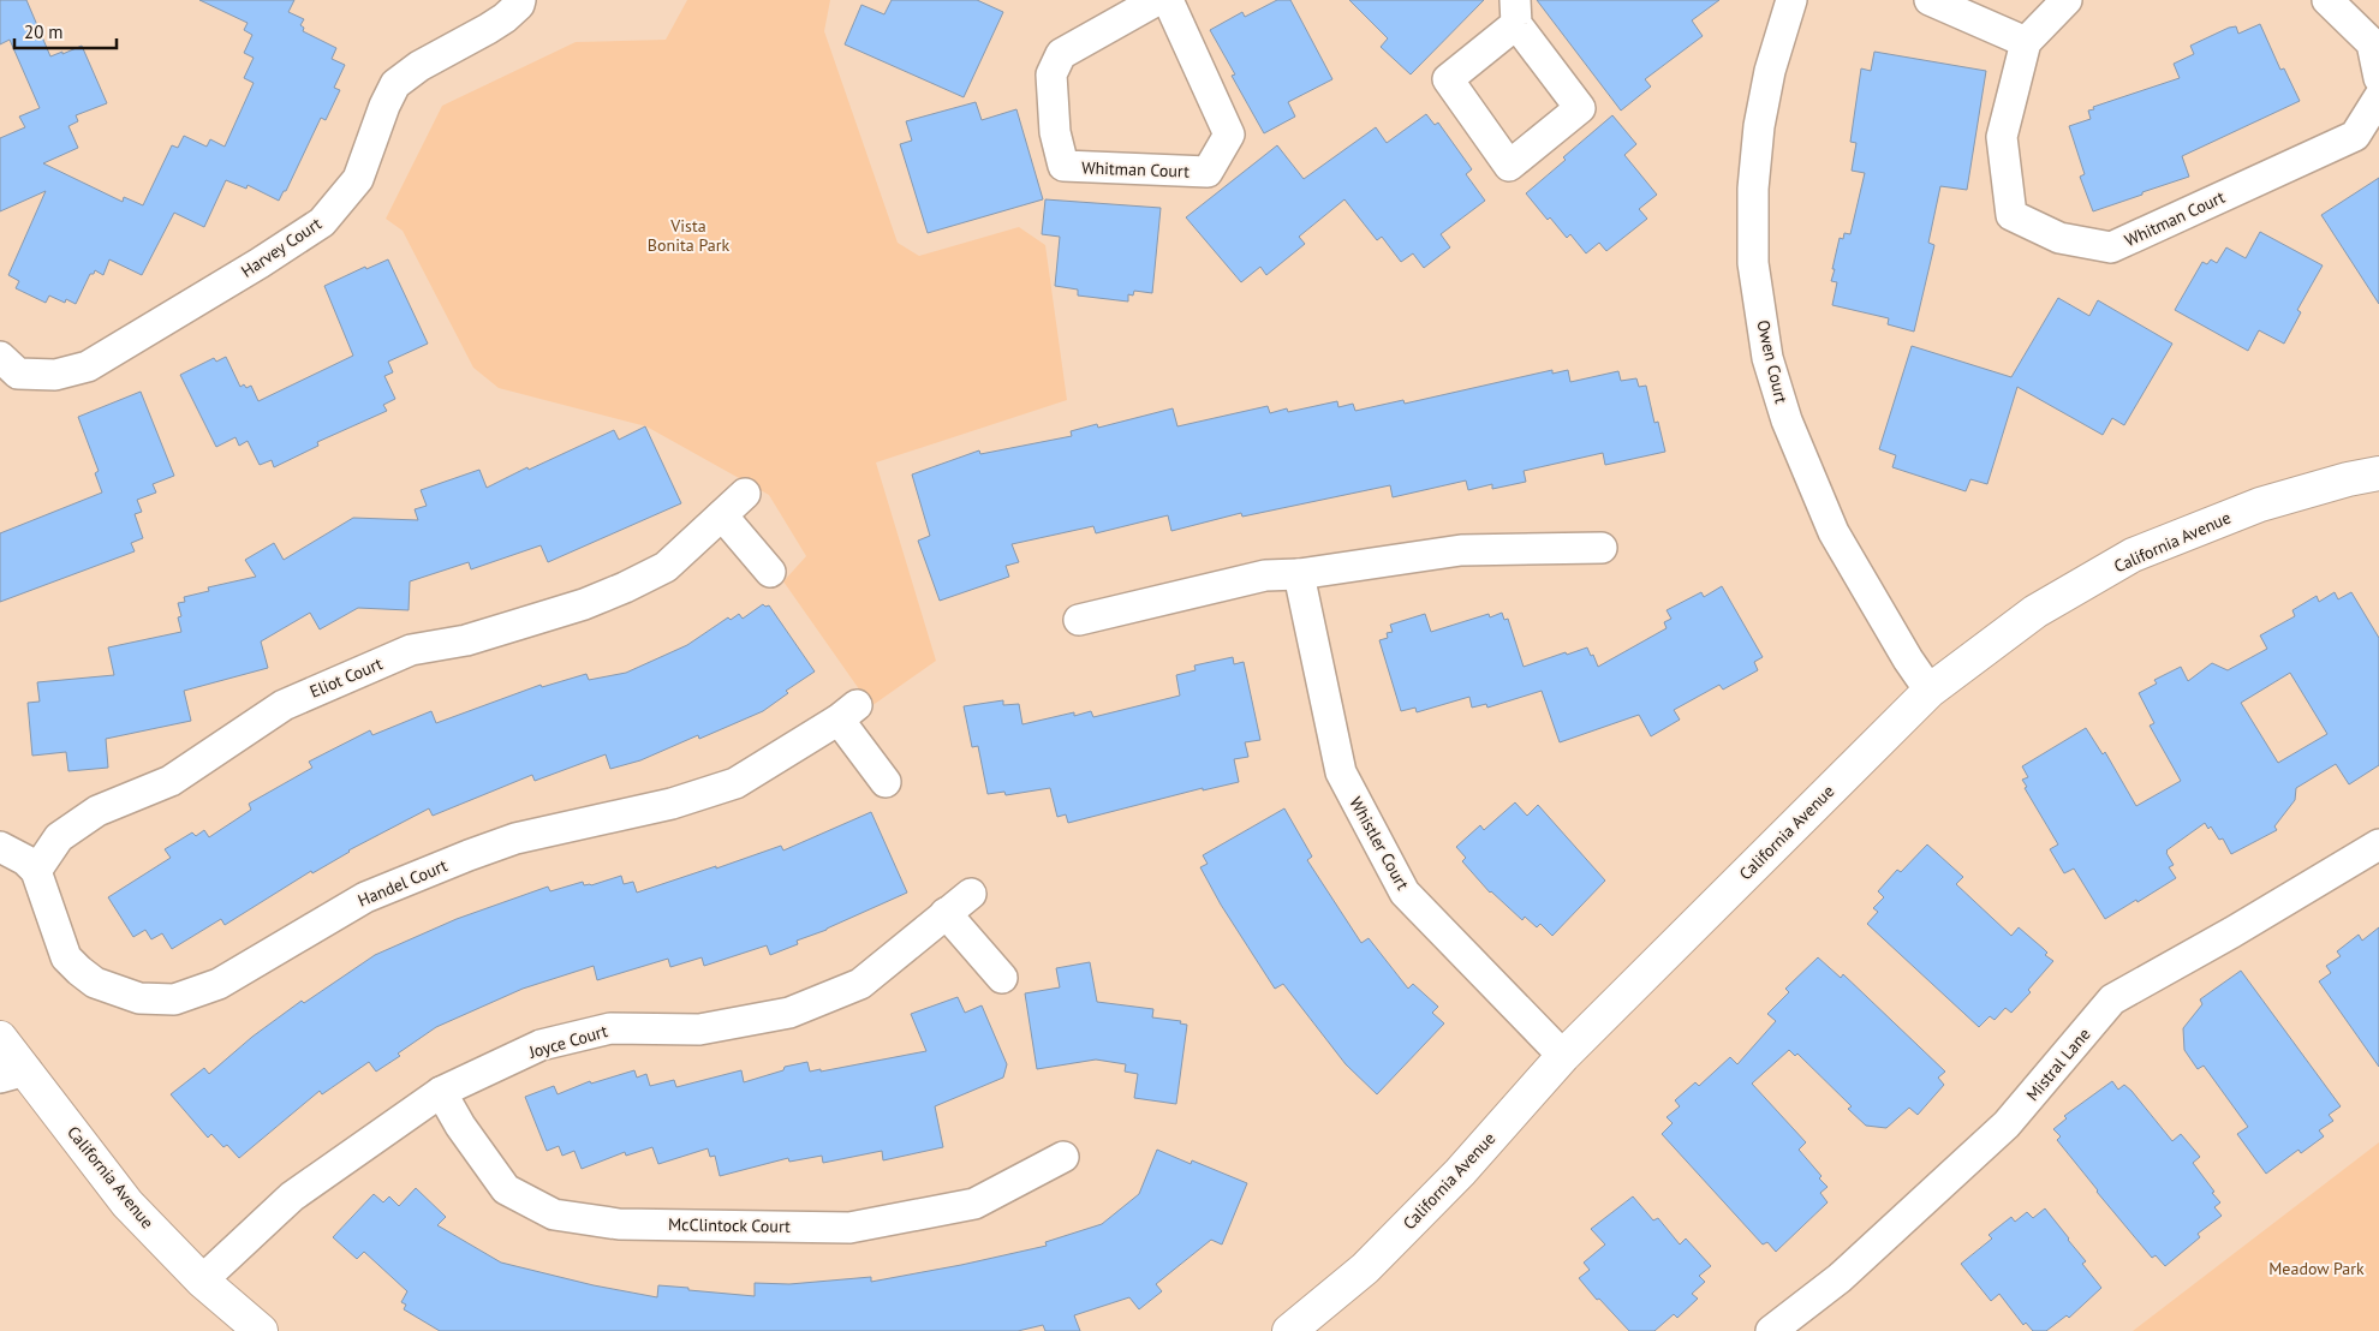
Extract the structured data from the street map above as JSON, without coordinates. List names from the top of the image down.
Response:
{
  "streets": {
    "street": [
      "Whitman Court",
      "Harvey Court",
      "Owen Court",
      "California Avenue",
      "Eliot Court",
      "Whistler Court",
      "Handel Court",
      "Joyce Court",
      "Mistral Lane",
      "McClintock Court"
    ]
  },
  "crossings": [
    ["Owen Court", "California Avenue"],
    ["California Avenue", "Whistler Court"],
    ["California Avenue", "Joyce Court"],
    ["Eliot Court", "Handel Court"],
    ["Joyce Court", "McClintock Court"]
  ],
  "parks": ["Vista Bonita Park", "Meadow Park"],
  "scale_bar": "20 m"
}
